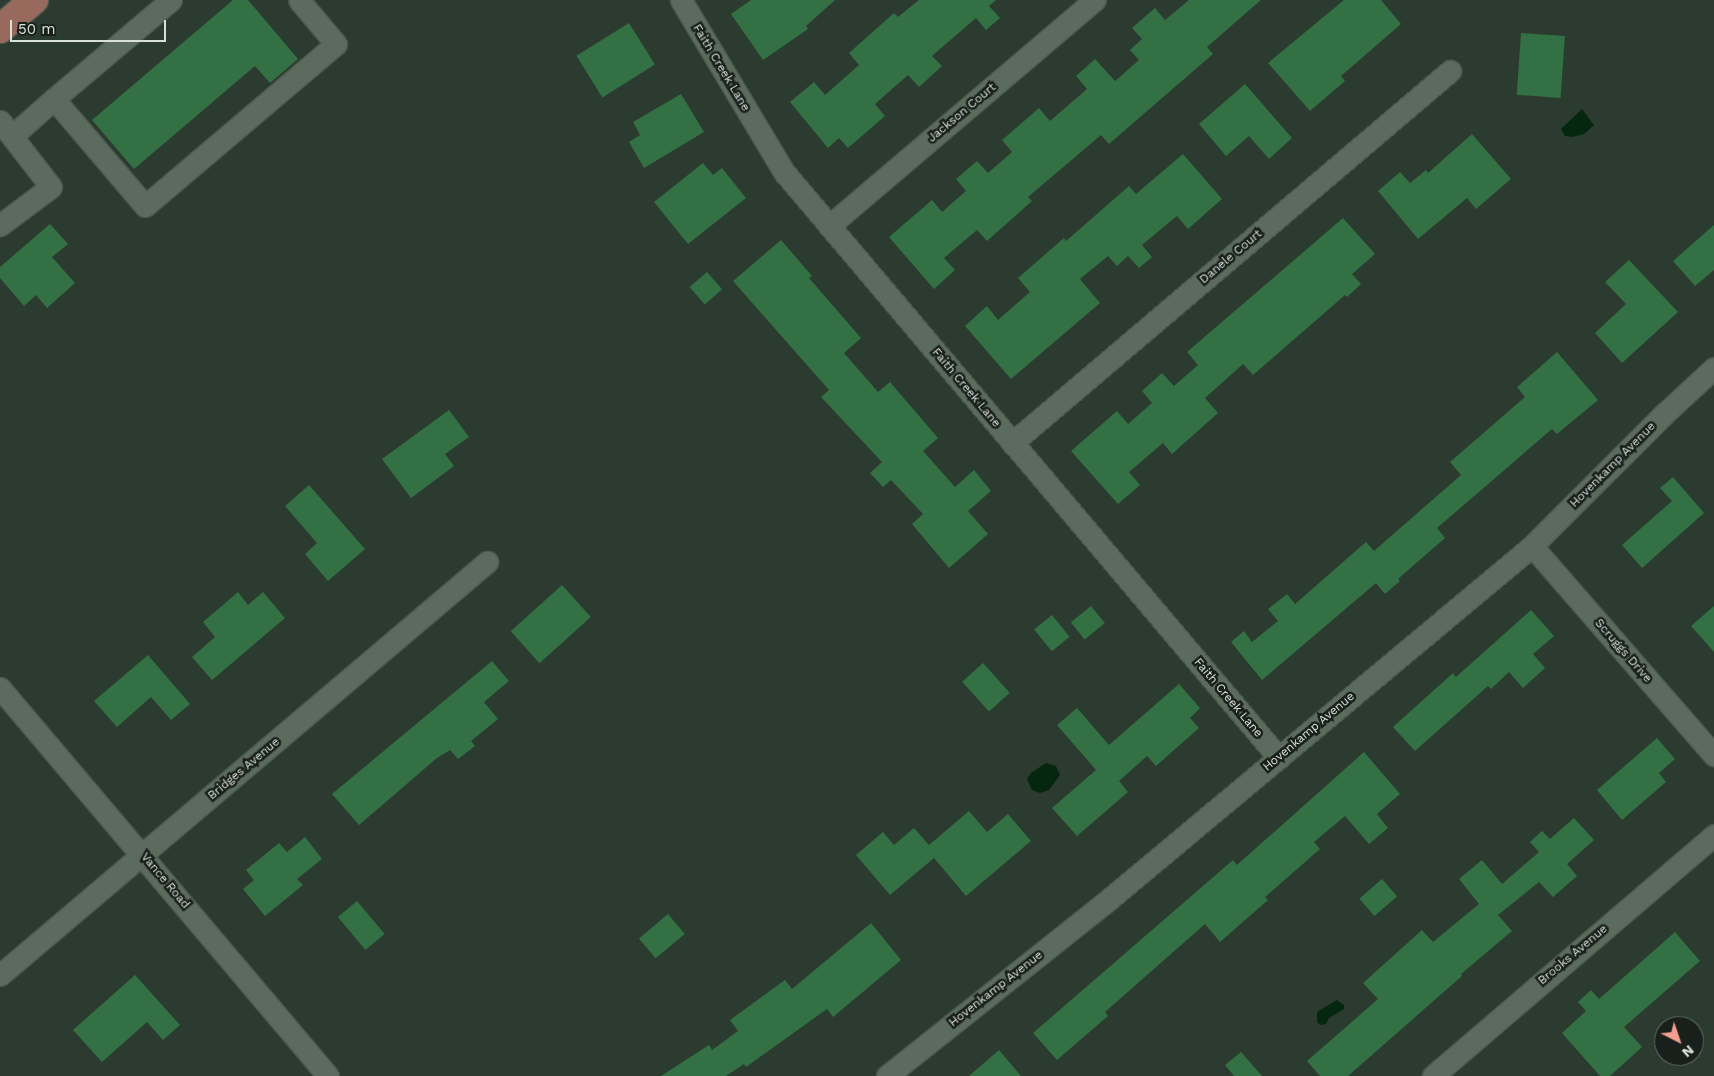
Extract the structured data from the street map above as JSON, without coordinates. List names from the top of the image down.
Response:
{
  "streets": {
    "street": [
      "Faith Creek Lane",
      "Jackson Court",
      "Danele Court",
      "Hovenkamp Avenue",
      "Scruggs Drive",
      "Bridges Avenue",
      "Vance Road",
      "Brooks Avenue"
    ]
  },
  "crossings": [
    ["Faith Creek Lane", "Jackson Court"],
    ["Faith Creek Lane", "Danele Court"],
    ["Faith Creek Lane", "Hovenkamp Avenue"],
    ["Hovenkamp Avenue", "Scruggs Drive"],
    ["Bridges Avenue", "Vance Road"]
  ],
  "scale_bar": "50 m",
  "north": "bottom right"
}
